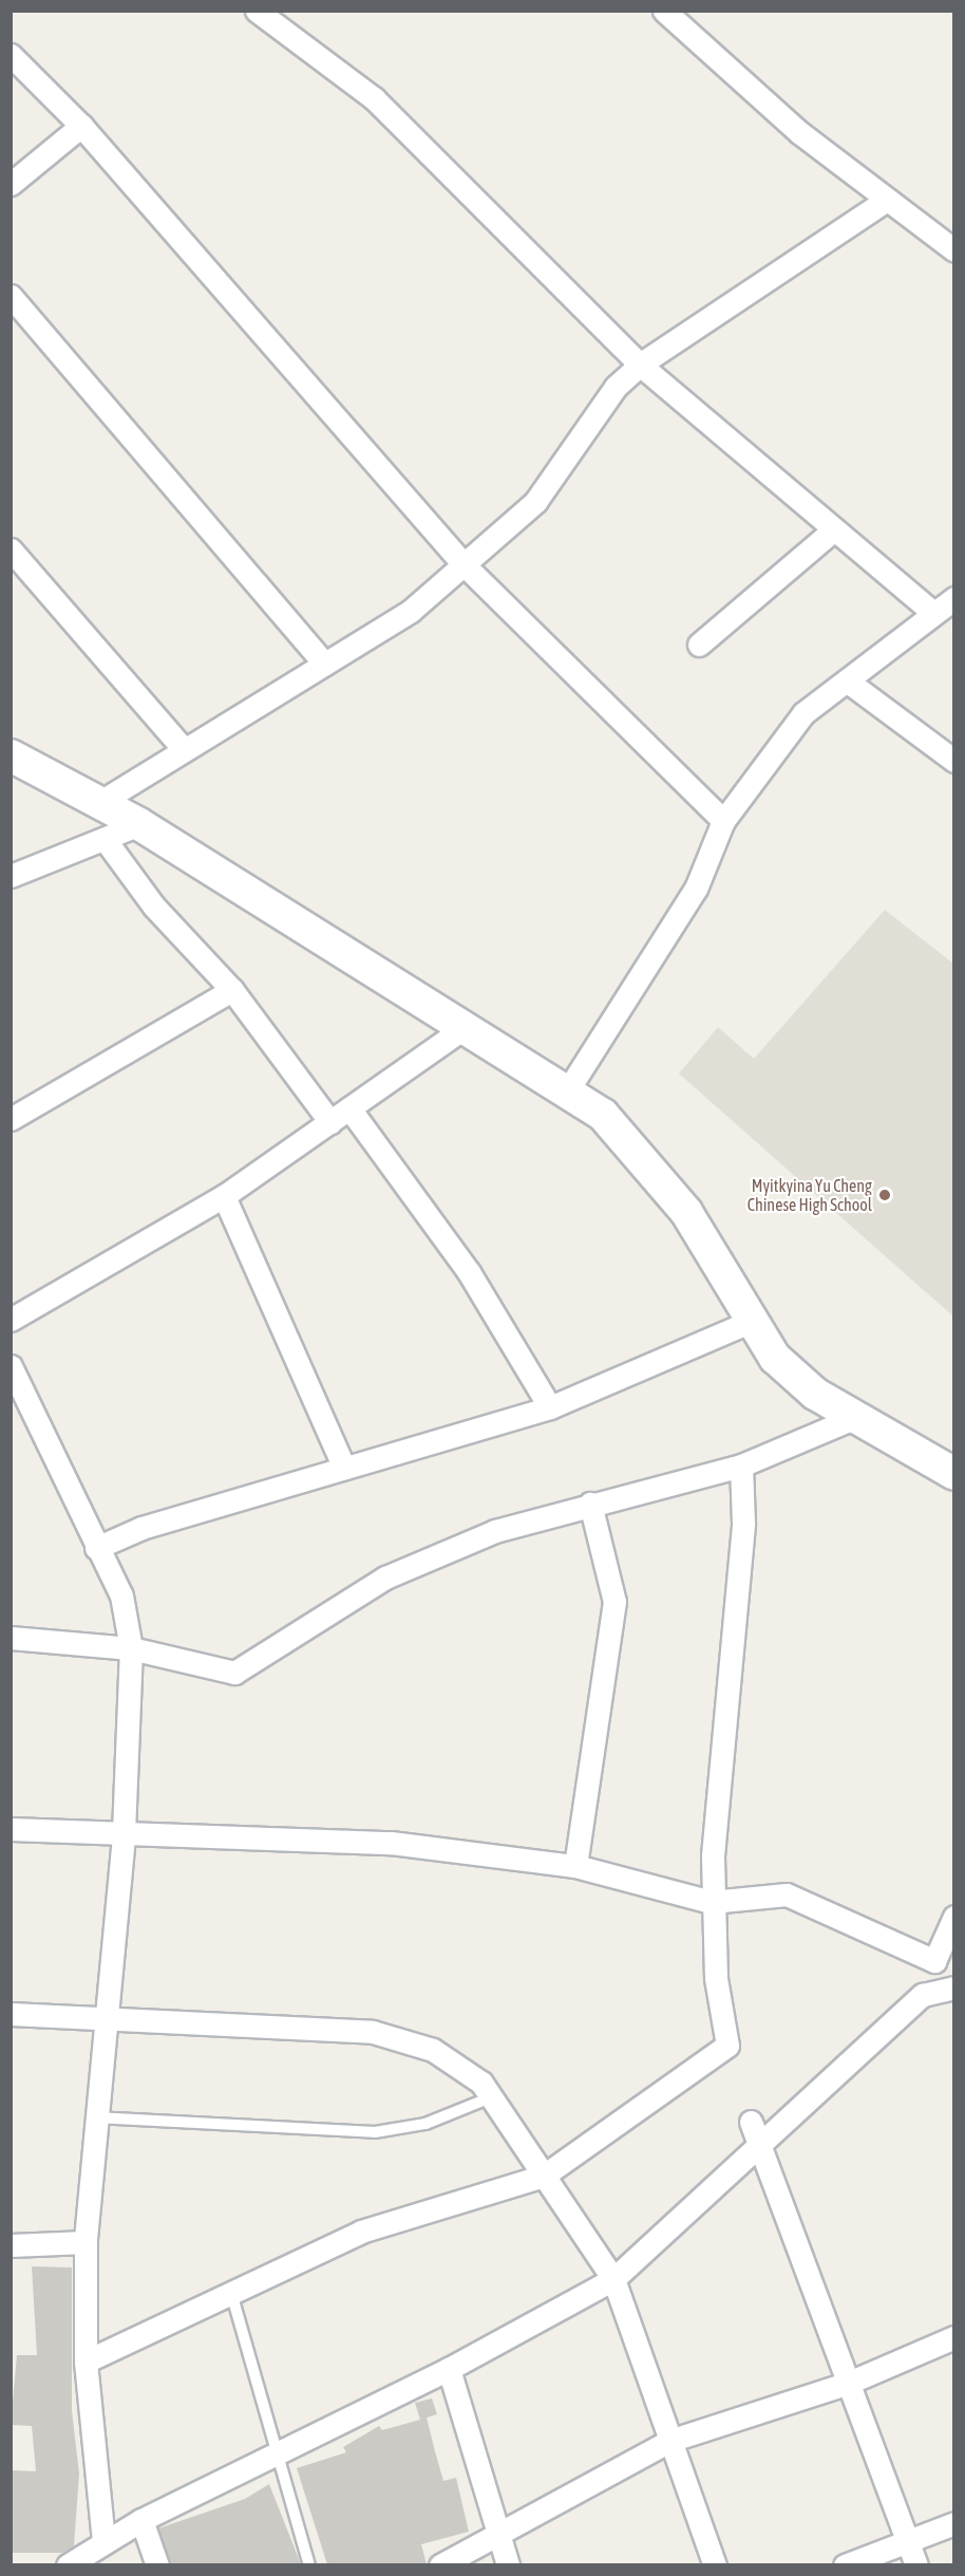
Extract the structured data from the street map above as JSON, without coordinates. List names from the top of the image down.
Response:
{
  "places": ["Myitkyina Yu Cheng Chinese High School"]
}
